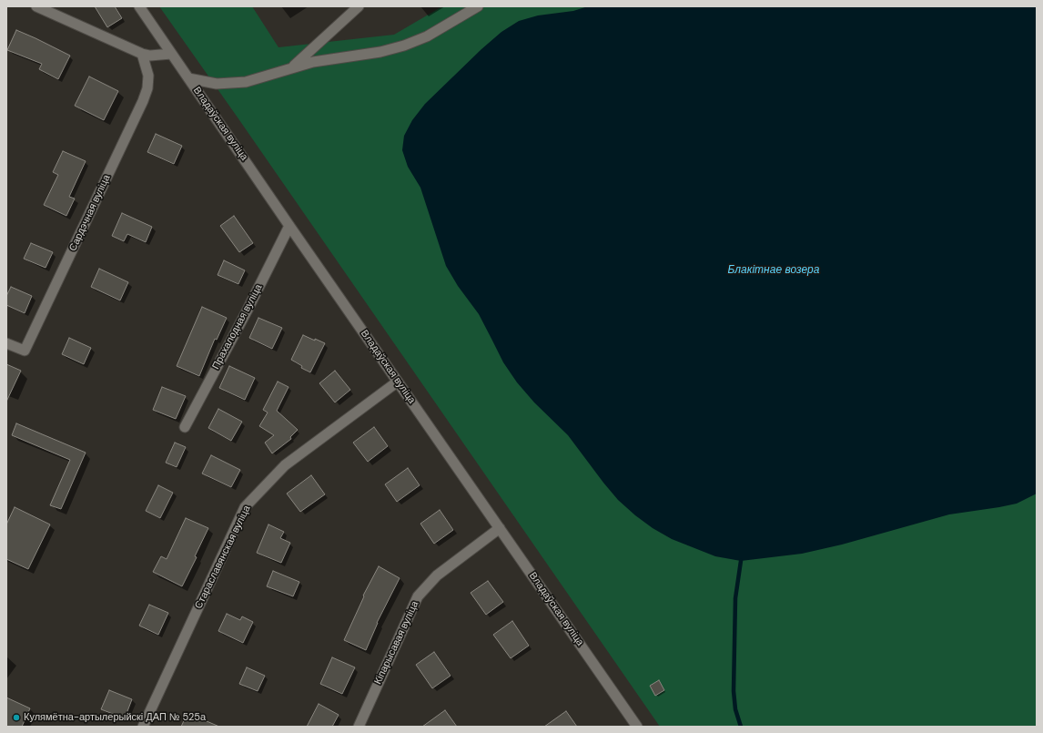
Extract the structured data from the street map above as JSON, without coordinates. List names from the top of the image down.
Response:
{
  "streets": {
    "street": [
      "Владаўская вуліца",
      "Сардэчная вуліца",
      "Прахалодная вуліца",
      "Стараславянская вуліца",
      "Кіпарысавая вуліца"
    ]
  },
  "crossings": [
    ["Владаўская вуліца", "Прахалодная вуліца"],
    ["Владаўская вуліца", "Стараславянская вуліца"],
    ["Владаўская вуліца", "Кіпарысавая вуліца"]
  ],
  "water": ["Блакітнае возера"],
  "places": ["Кулямётна-артылерыйскі ДАП № 525а"]
}
